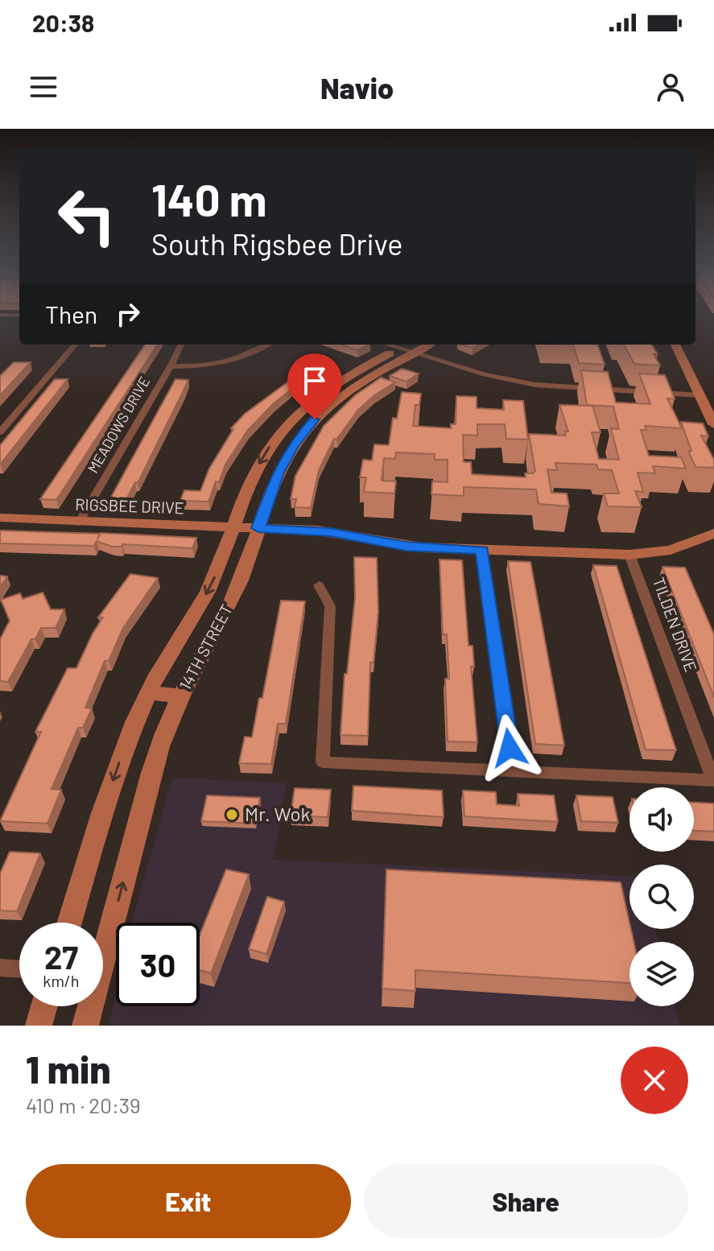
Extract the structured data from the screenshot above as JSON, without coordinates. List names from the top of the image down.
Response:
{
  "streets": {
    "main road": ["RIGSBEE DRIVE", "14TH STREET"],
    "street": ["MEADOWS DRIVE", "TILDEN DRIVE"]
  },
  "crossings": [
    ["MEADOWS DRIVE", "RIGSBEE DRIVE"],
    ["RIGSBEE DRIVE", "TILDEN DRIVE"],
    ["RIGSBEE DRIVE", "14TH STREET"]
  ],
  "places": ["Mr. Wok"],
  "page": {
    "status": "20:38",
    "header": "Navio",
    "turn": ["140 m", "South Rigsbee Drive"],
    "then": "Then",
    "speed": "27 km/h",
    "limit": "30",
    "heading": ["1 min", "410 m · 20:39"],
    "buttons": ["Exit", "Share"]
  }
}
